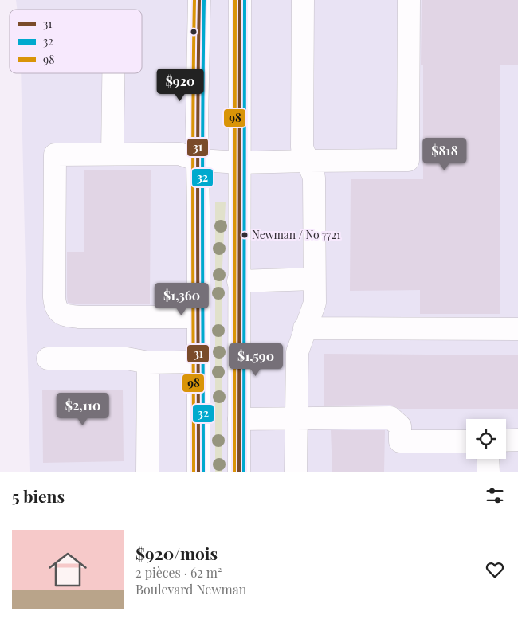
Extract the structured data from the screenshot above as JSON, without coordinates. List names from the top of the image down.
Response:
{
  "places": ["Newman / No 7721"],
  "lines": ["transit line 31", "transit line 32", "transit line 98"],
  "legend": ["31", "32", "98"],
  "page": {
    "price": [
      "$920",
      "$818",
      "$1,360",
      "$1,590",
      "$2,110"
    ],
    "heading": "5 biens",
    "list": [
      {
        "name": "$920/mois",
        "note": "2 pièces · 62 m² · Boulevard Newman"
      }
    ]
  }
}
